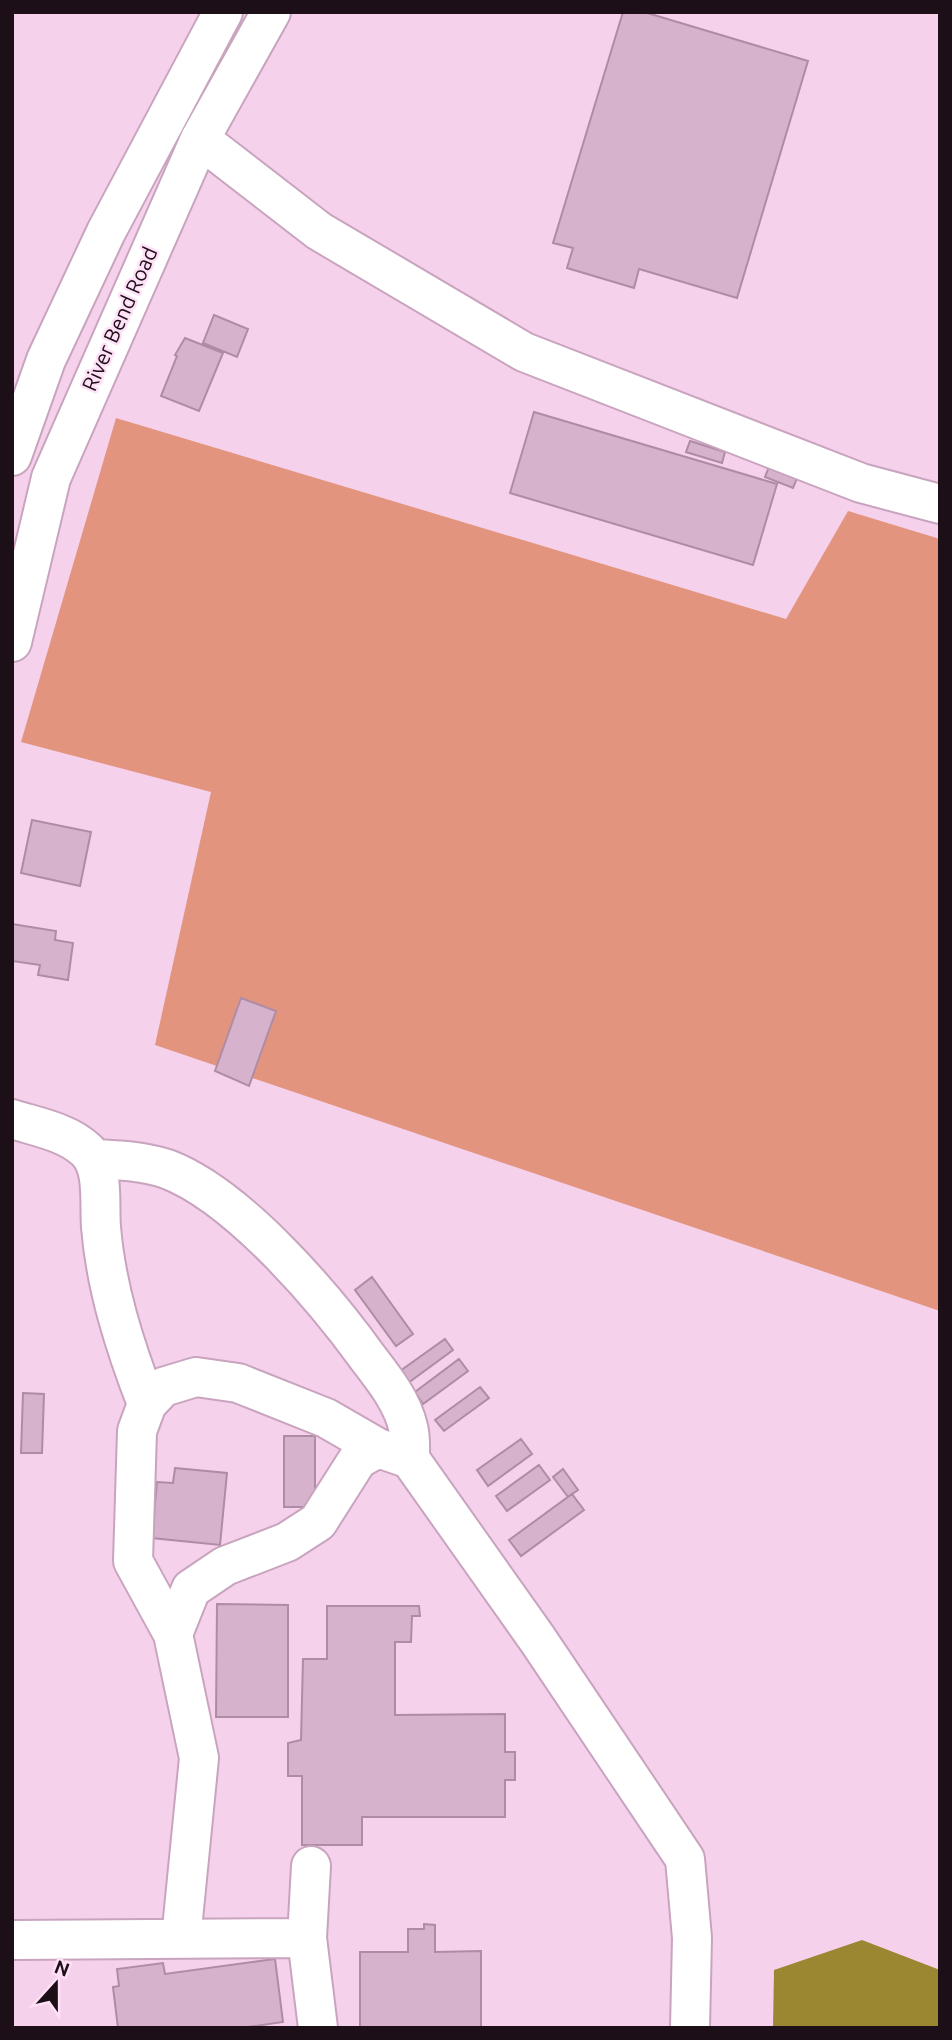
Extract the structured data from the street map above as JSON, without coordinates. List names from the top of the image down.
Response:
{
  "streets": {
    "street": ["River Bend Road"]
  },
  "north": "top"
}
